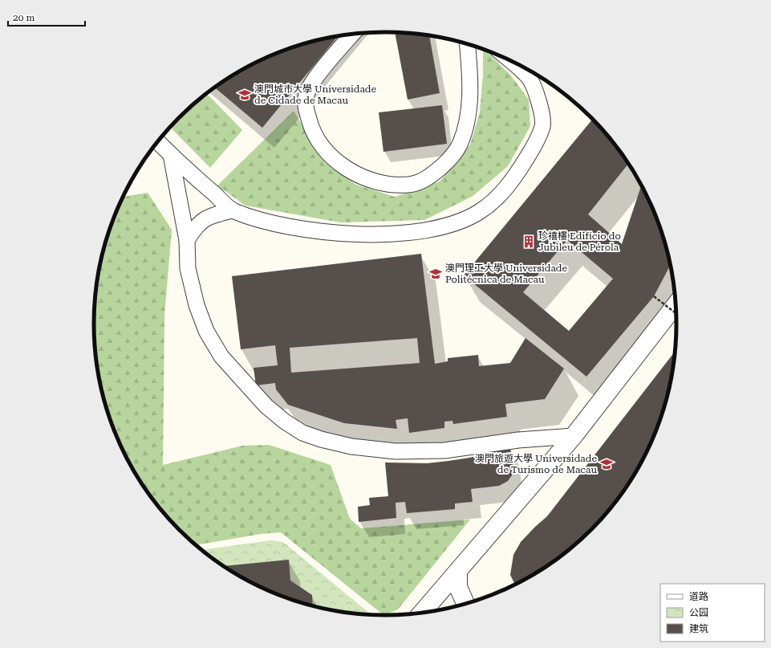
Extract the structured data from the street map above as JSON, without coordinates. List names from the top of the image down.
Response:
{
  "places": {
    "school or university": ["澳門城市大學 Universidade de Cidade de Macau", "澳門理工大學 Universidade Politécnica de Macau", "澳門旅遊大學 Universidade de Turismo de Macau"],
    "building": ["珍禧樓 Edifício do Jubileu de Pérola"]
  },
  "legend": ["道路", "公园", "建筑"],
  "scale_bar": "20 m"
}
